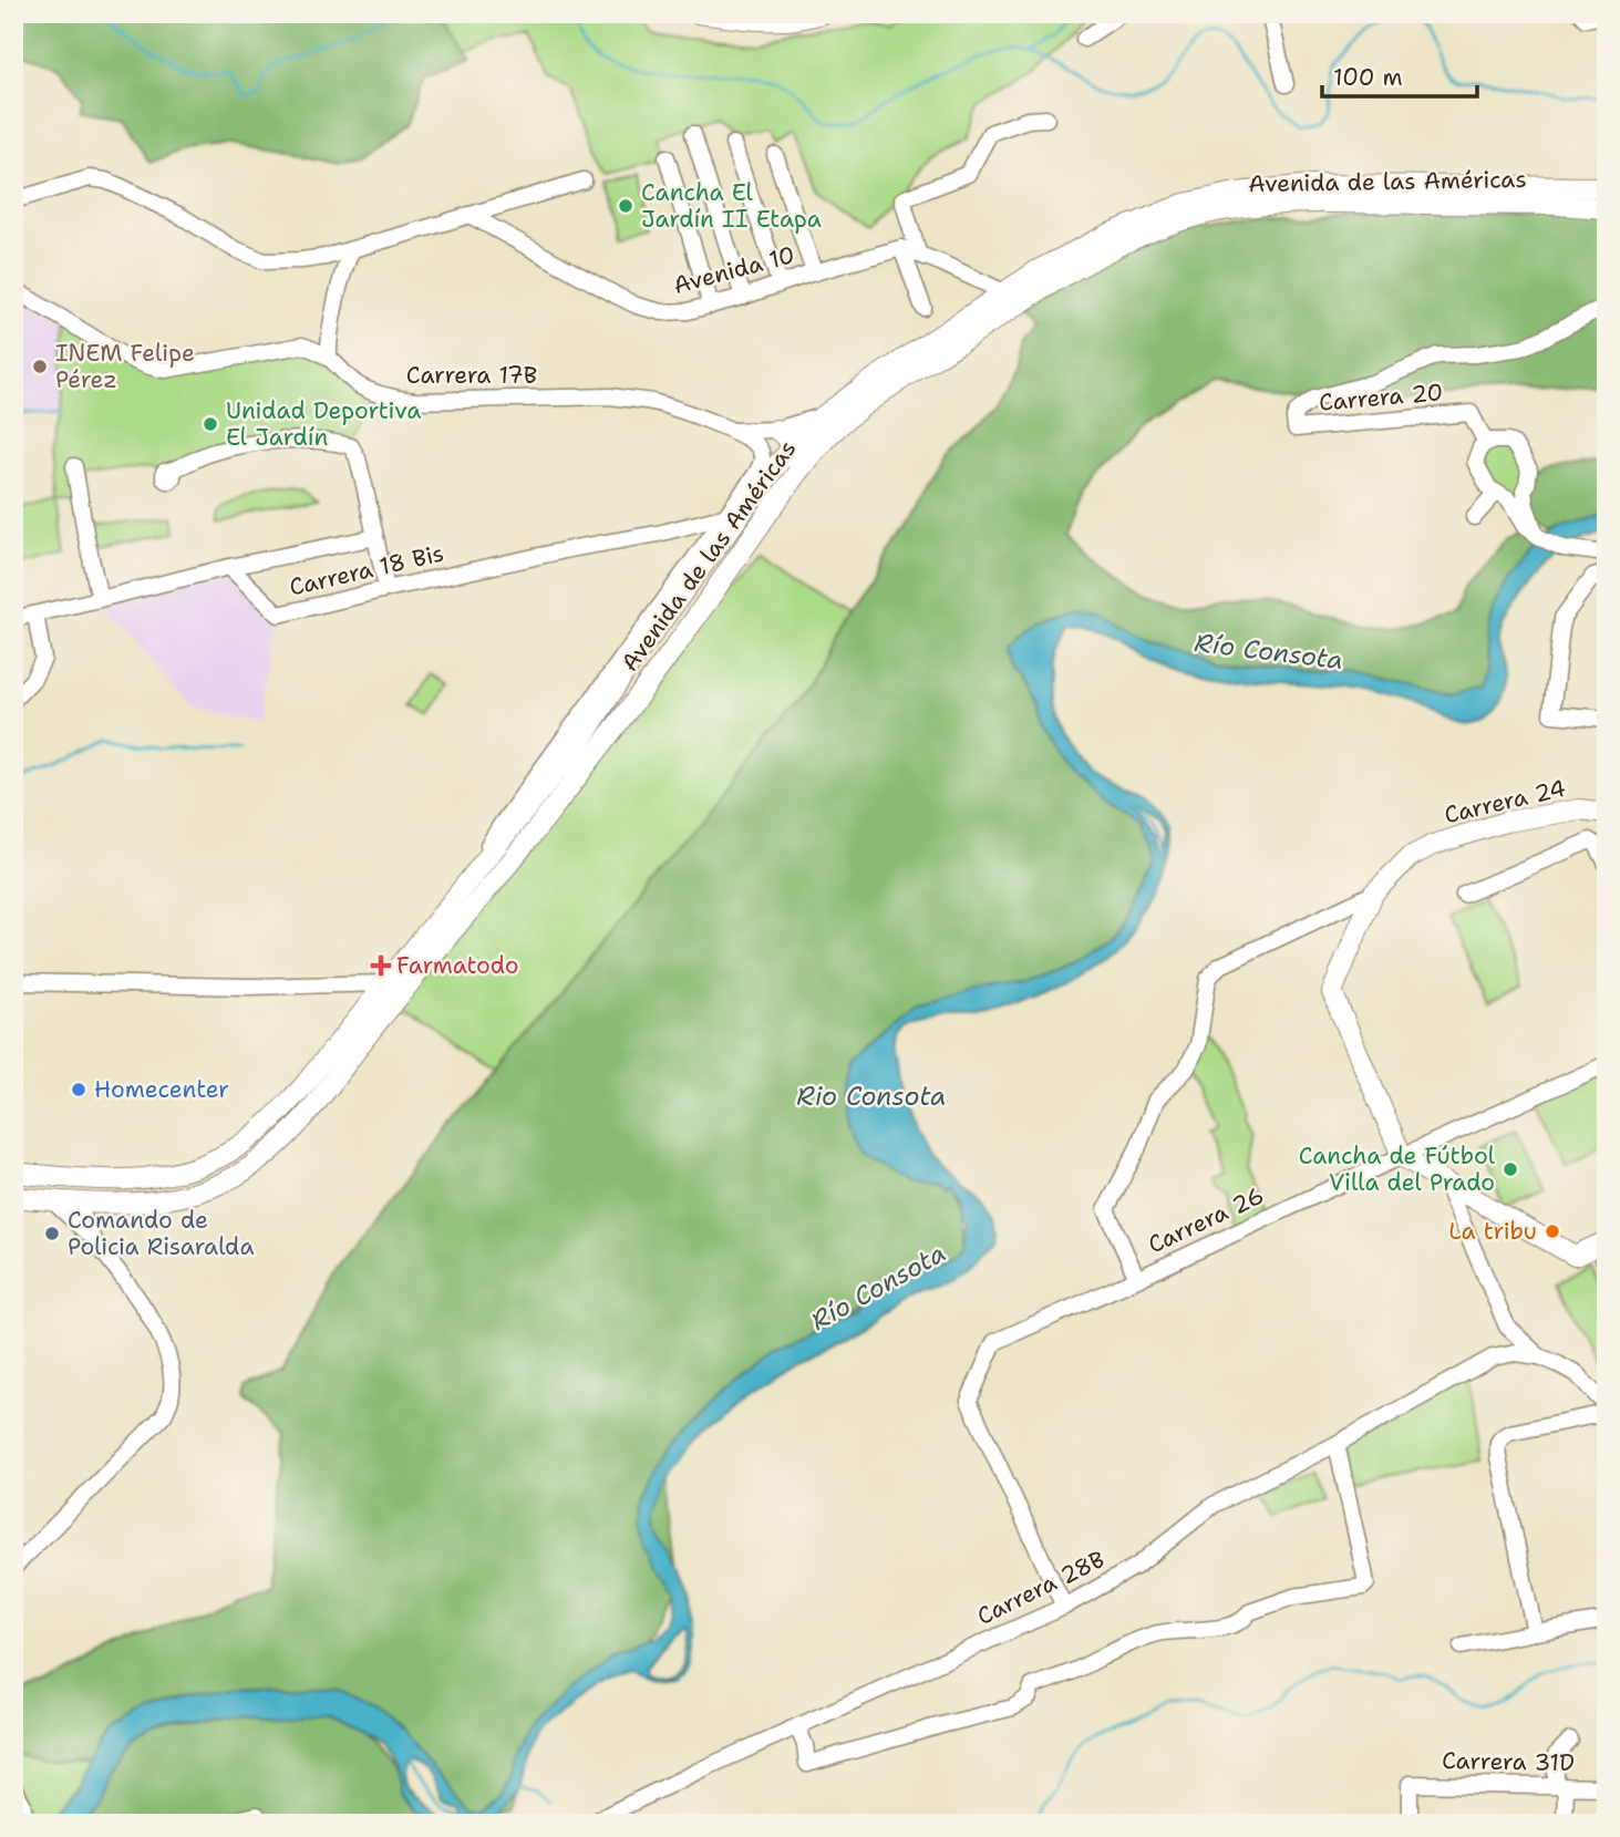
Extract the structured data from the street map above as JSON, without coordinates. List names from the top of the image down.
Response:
{
  "streets": {
    "main road": ["Avenida de las Américas", "Carrera 24"],
    "street": [
      "Avenida 10",
      "Carrera 17B",
      "Carrera 20",
      "Carrera 18 Bis",
      "Carrera 26",
      "Carrera 28B",
      "Carrera 31D"
    ]
  },
  "crossings": [
    ["Avenida de las Américas", "Carrera 17B"],
    ["Avenida de las Américas", "Carrera 18 Bis"],
    ["Carrera 17B", "Carrera 18 Bis"],
    ["Carrera 24", "Carrera 26"],
    ["Carrera 26", "Carrera 28B"]
  ],
  "water": ["Río Consota", "Rio Consota"],
  "places": {
    "other": [
      "Cancha El Jardín II Etapa",
      "INEM Felipe Pérez",
      "Unidad Deportiva El Jardín",
      "Homecenter",
      "Cancha de Fútbol Villa del Prado",
      "La tribu",
      "Comando de Policia Risaralda"
    ],
    "health": ["Farmatodo"]
  },
  "scale_bar": "100 m"
}
